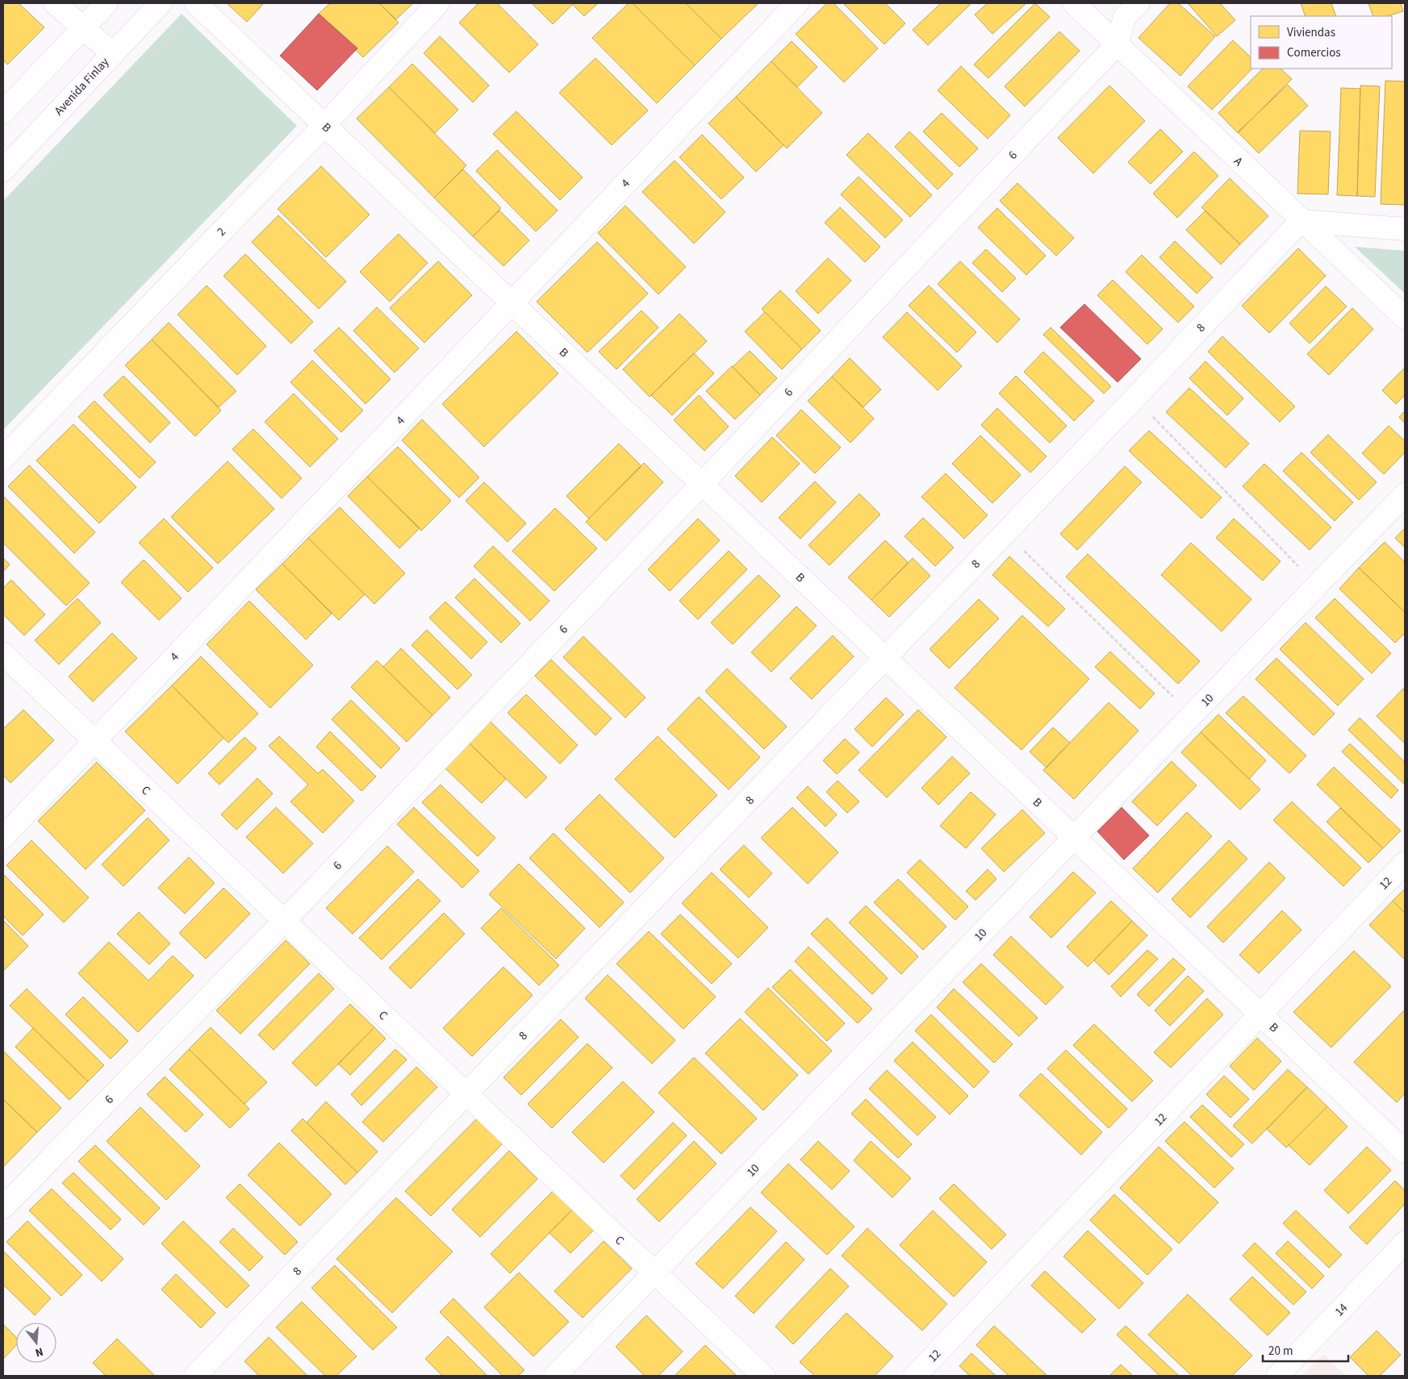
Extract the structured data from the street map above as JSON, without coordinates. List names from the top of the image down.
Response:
{
  "streets": {
    "street": [
      "Avenida Finlay",
      "B",
      "6",
      "A",
      "4",
      "2",
      "8",
      "10",
      "C",
      "12",
      "14"
    ]
  },
  "crossings": [
    ["B", "6"],
    ["B", "4"],
    ["B", "2"],
    ["B", "8"],
    ["B", "10"],
    ["B", "12"],
    ["6", "A"],
    ["6", "C"],
    ["A", "8"],
    ["4", "C"],
    ["8", "C"],
    ["10", "C"]
  ],
  "legend": ["Viviendas", "Comercios"],
  "scale_bar": "20 m",
  "north": "bottom"
}
